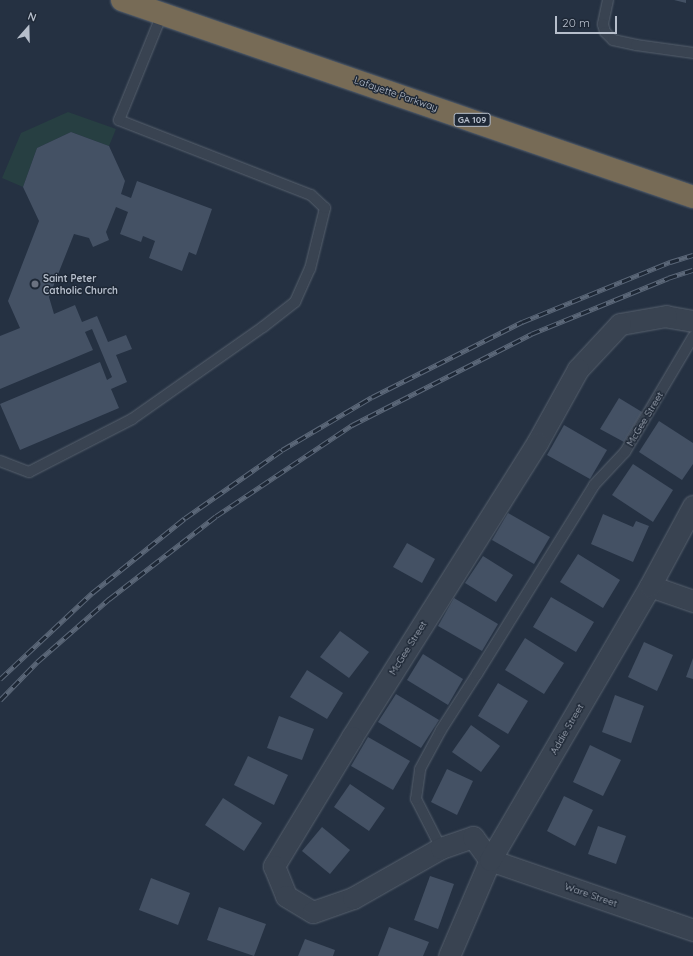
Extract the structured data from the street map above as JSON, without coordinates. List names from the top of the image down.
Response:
{
  "streets": {
    "highway": ["Lafayette Parkway", "GA 109"],
    "street": ["McGee Street", "Addie Street", "Ware Street"]
  },
  "crossings": [
    ["McGee Street", "Addie Street"],
    ["McGee Street", "Ware Street"],
    ["Addie Street", "Ware Street"]
  ],
  "places": ["Saint Peter Catholic Church"],
  "scale_bar": "20 m",
  "north": "top"
}
